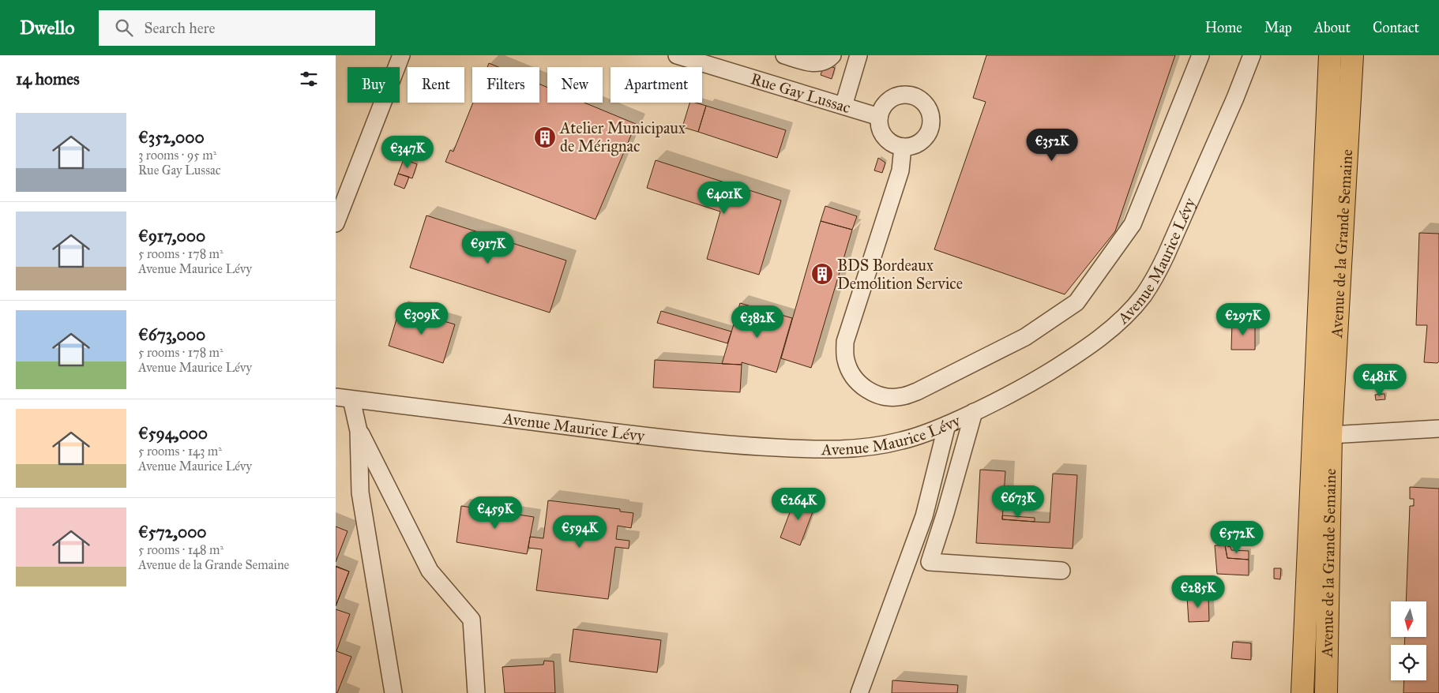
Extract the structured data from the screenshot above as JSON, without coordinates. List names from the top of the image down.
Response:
{
  "streets": {
    "main road": ["Avenue de la Grande Semaine"],
    "street": ["Rue Gay Lussac", "Avenue Maurice Lévy"]
  },
  "places": {
    "building": ["Atelier Municipaux de Mérignac", "BDS Bordeaux Demolition Service"]
  },
  "north": "bottom",
  "page": {
    "header": "Dwello",
    "search": "Search here",
    "nav": [
      "Home",
      "Map",
      "About",
      "Contact"
    ],
    "heading": "14 homes",
    "chip": [
      "Buy",
      "Rent",
      "Filters",
      "New",
      "Apartment"
    ],
    "list": [
      {
        "name": "€352,000",
        "note": "3 rooms · 95 m² · Rue Gay Lussac"
      },
      {
        "name": "€917,000",
        "note": "5 rooms · 178 m² · Avenue Maurice Lévy"
      },
      {
        "name": "€673,000",
        "note": "5 rooms · 178 m² · Avenue Maurice Lévy"
      },
      {
        "name": "€594,000",
        "note": "5 rooms · 143 m² · Avenue Maurice Lévy"
      },
      {
        "name": "€572,000",
        "note": "5 rooms · 148 m² · Avenue de la Grande Semaine"
      }
    ],
    "price": [
      "€352K",
      "€347K",
      "€401K",
      "€917K",
      "€309K",
      "€297K",
      "€382K",
      "€481K",
      "€673K",
      "€264K",
      "€459K",
      "€594K",
      "€572K",
      "€285K"
    ]
  }
}
